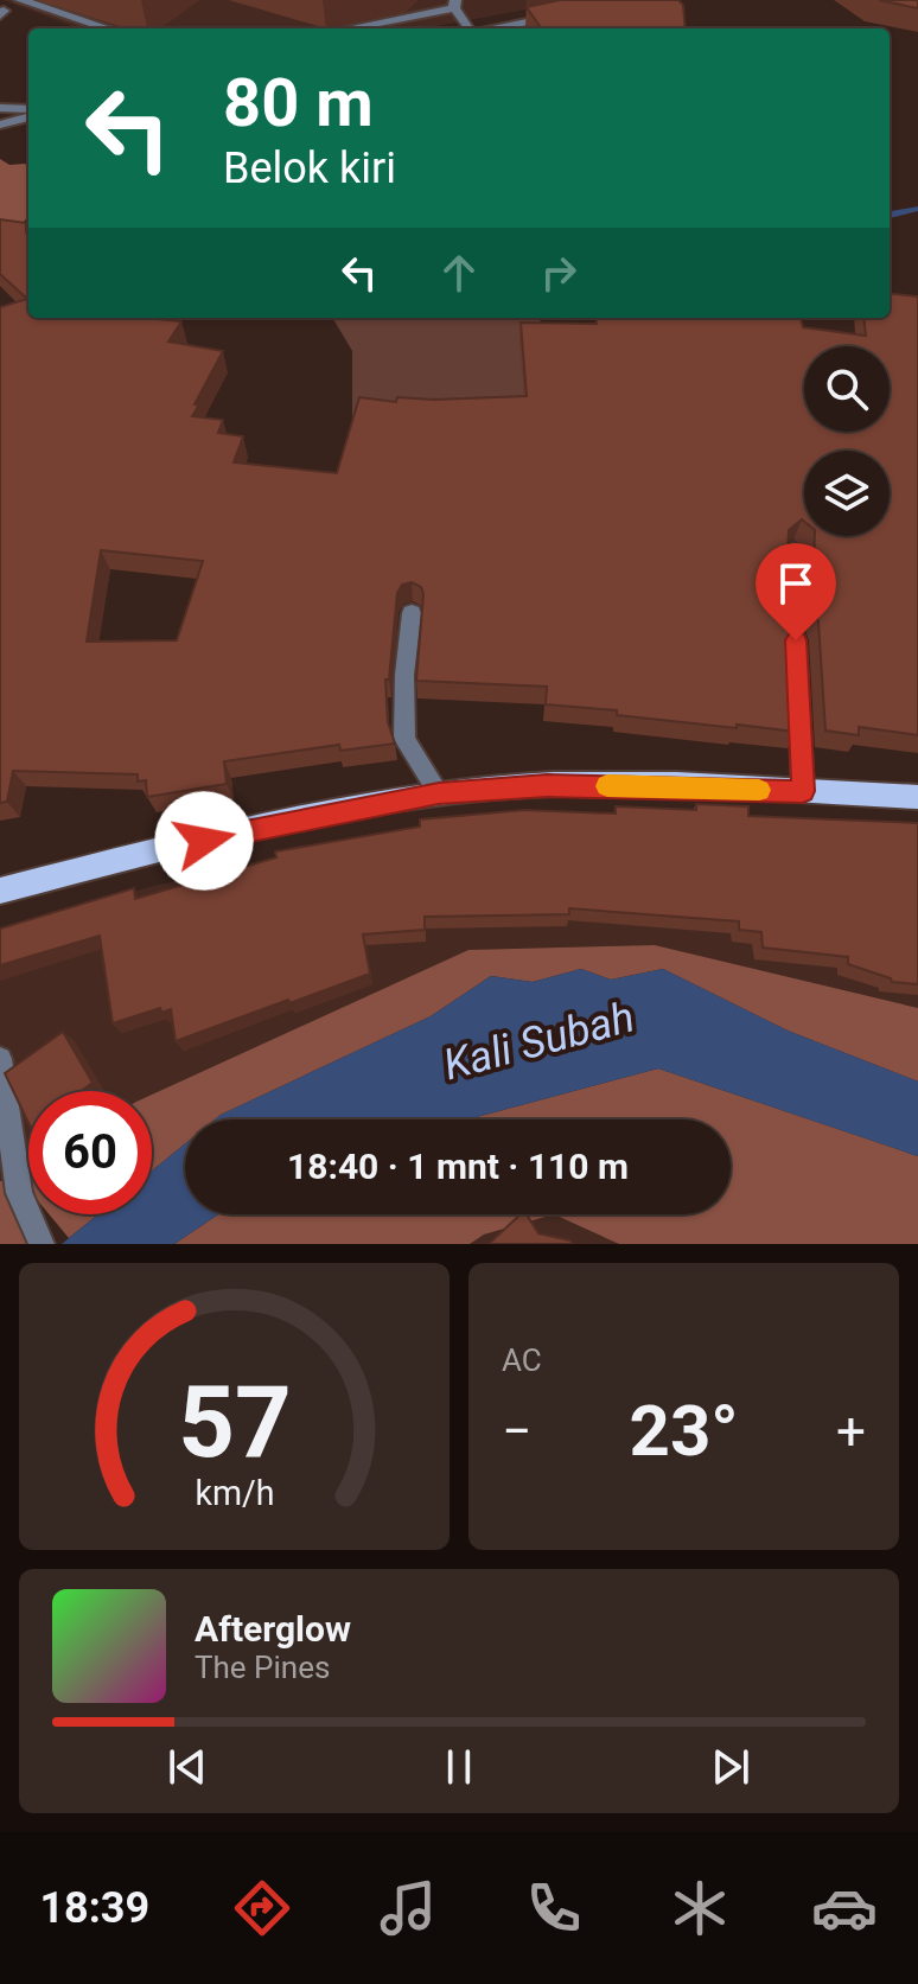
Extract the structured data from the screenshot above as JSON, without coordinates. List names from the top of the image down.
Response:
{
  "water": ["Kali Subah"],
  "page": {
    "turn": ["80 m", "Belok kiri"],
    "limit": "60",
    "trip": "18:40 · 1 mnt · 110 m",
    "tile": "AC",
    "heat": ["−", "23°", "+"],
    "song": ["Afterglow", "The Pines"],
    "tabs": "18:39",
    "gauge": ["57", "km/h"]
  }
}
